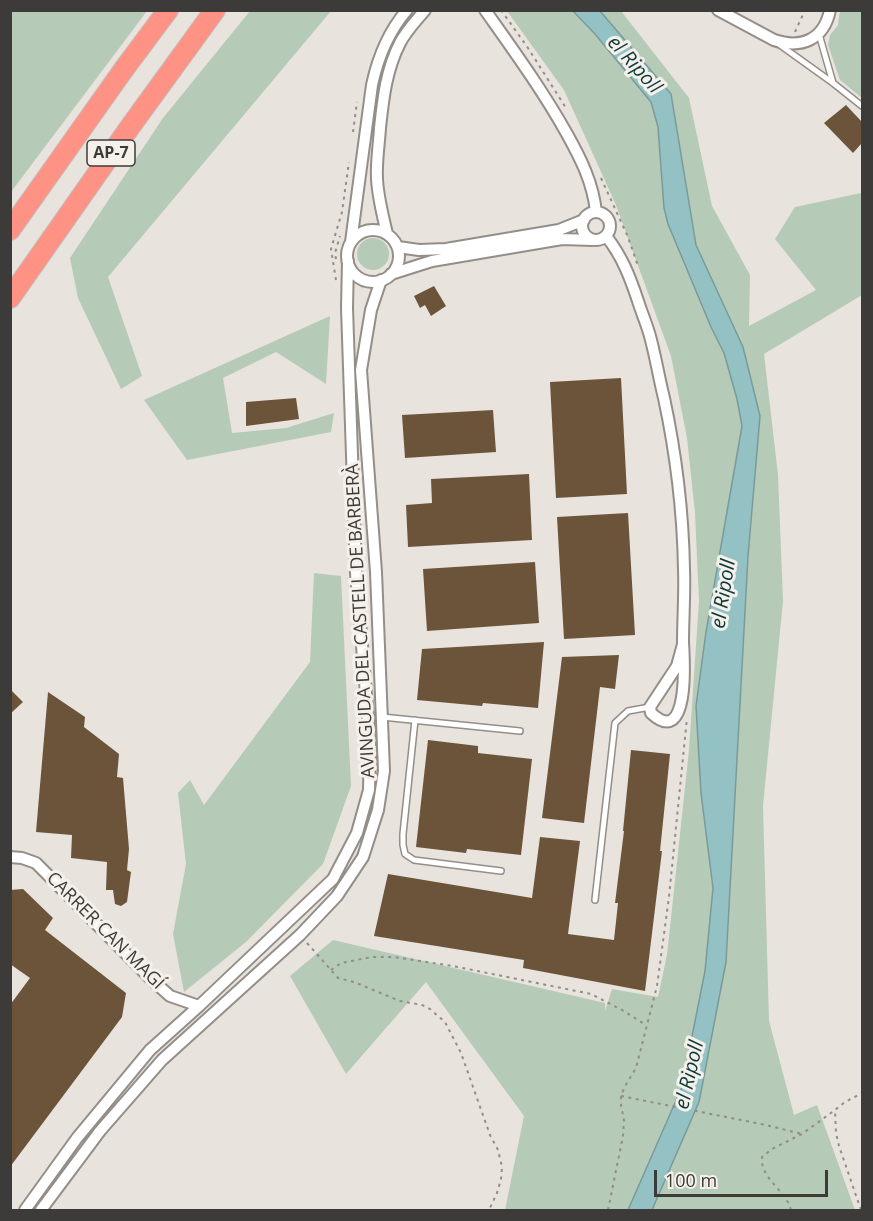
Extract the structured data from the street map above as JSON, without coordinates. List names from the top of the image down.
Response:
{
  "streets": {
    "highway": ["AP-7"],
    "street": ["AVINGUDA DEL CASTELL DE BARBERÀ", "CARRER CAN MAGÍ"]
  },
  "crossings": [
    ["AVINGUDA DEL CASTELL DE BARBERÀ", "CARRER CAN MAGÍ"]
  ],
  "water": ["el Ripoll"],
  "scale_bar": "100 m"
}
